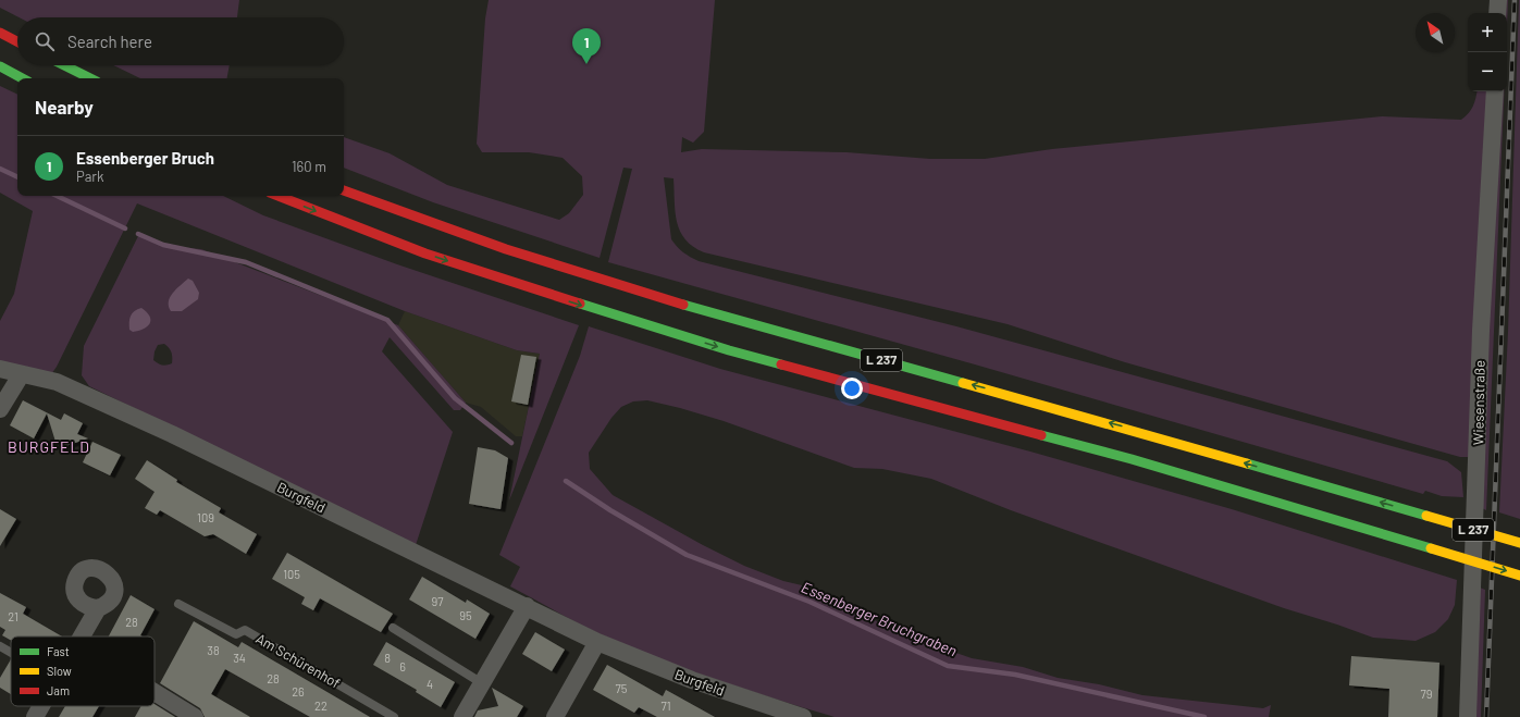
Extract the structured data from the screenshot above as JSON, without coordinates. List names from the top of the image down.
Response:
{
  "streets": {
    "highway": ["L 237"],
    "street": ["Wiesenstraße", "Burgfeld"],
    "lane": ["Am Schürenhof"]
  },
  "districts": ["BURGFELD"],
  "water": ["Essenberger Bruchgraben"],
  "house_numbers": [
    "109",
    "105",
    "97",
    "95",
    "21",
    "28",
    "38",
    "34",
    "8",
    "6",
    "28",
    "4",
    "75",
    "26",
    "79",
    "22",
    "71"
  ],
  "legend": ["Fast", "Slow", "Jam"],
  "north": "top left",
  "page": {
    "map_buttons": ["+", "−"],
    "search": "Search here",
    "pins": "1",
    "heading": "Nearby",
    "list": [
      {
        "mark": "1",
        "name": "Essenberger Bruch",
        "note": "Park",
        "value": "160 m"
      }
    ]
  }
}
